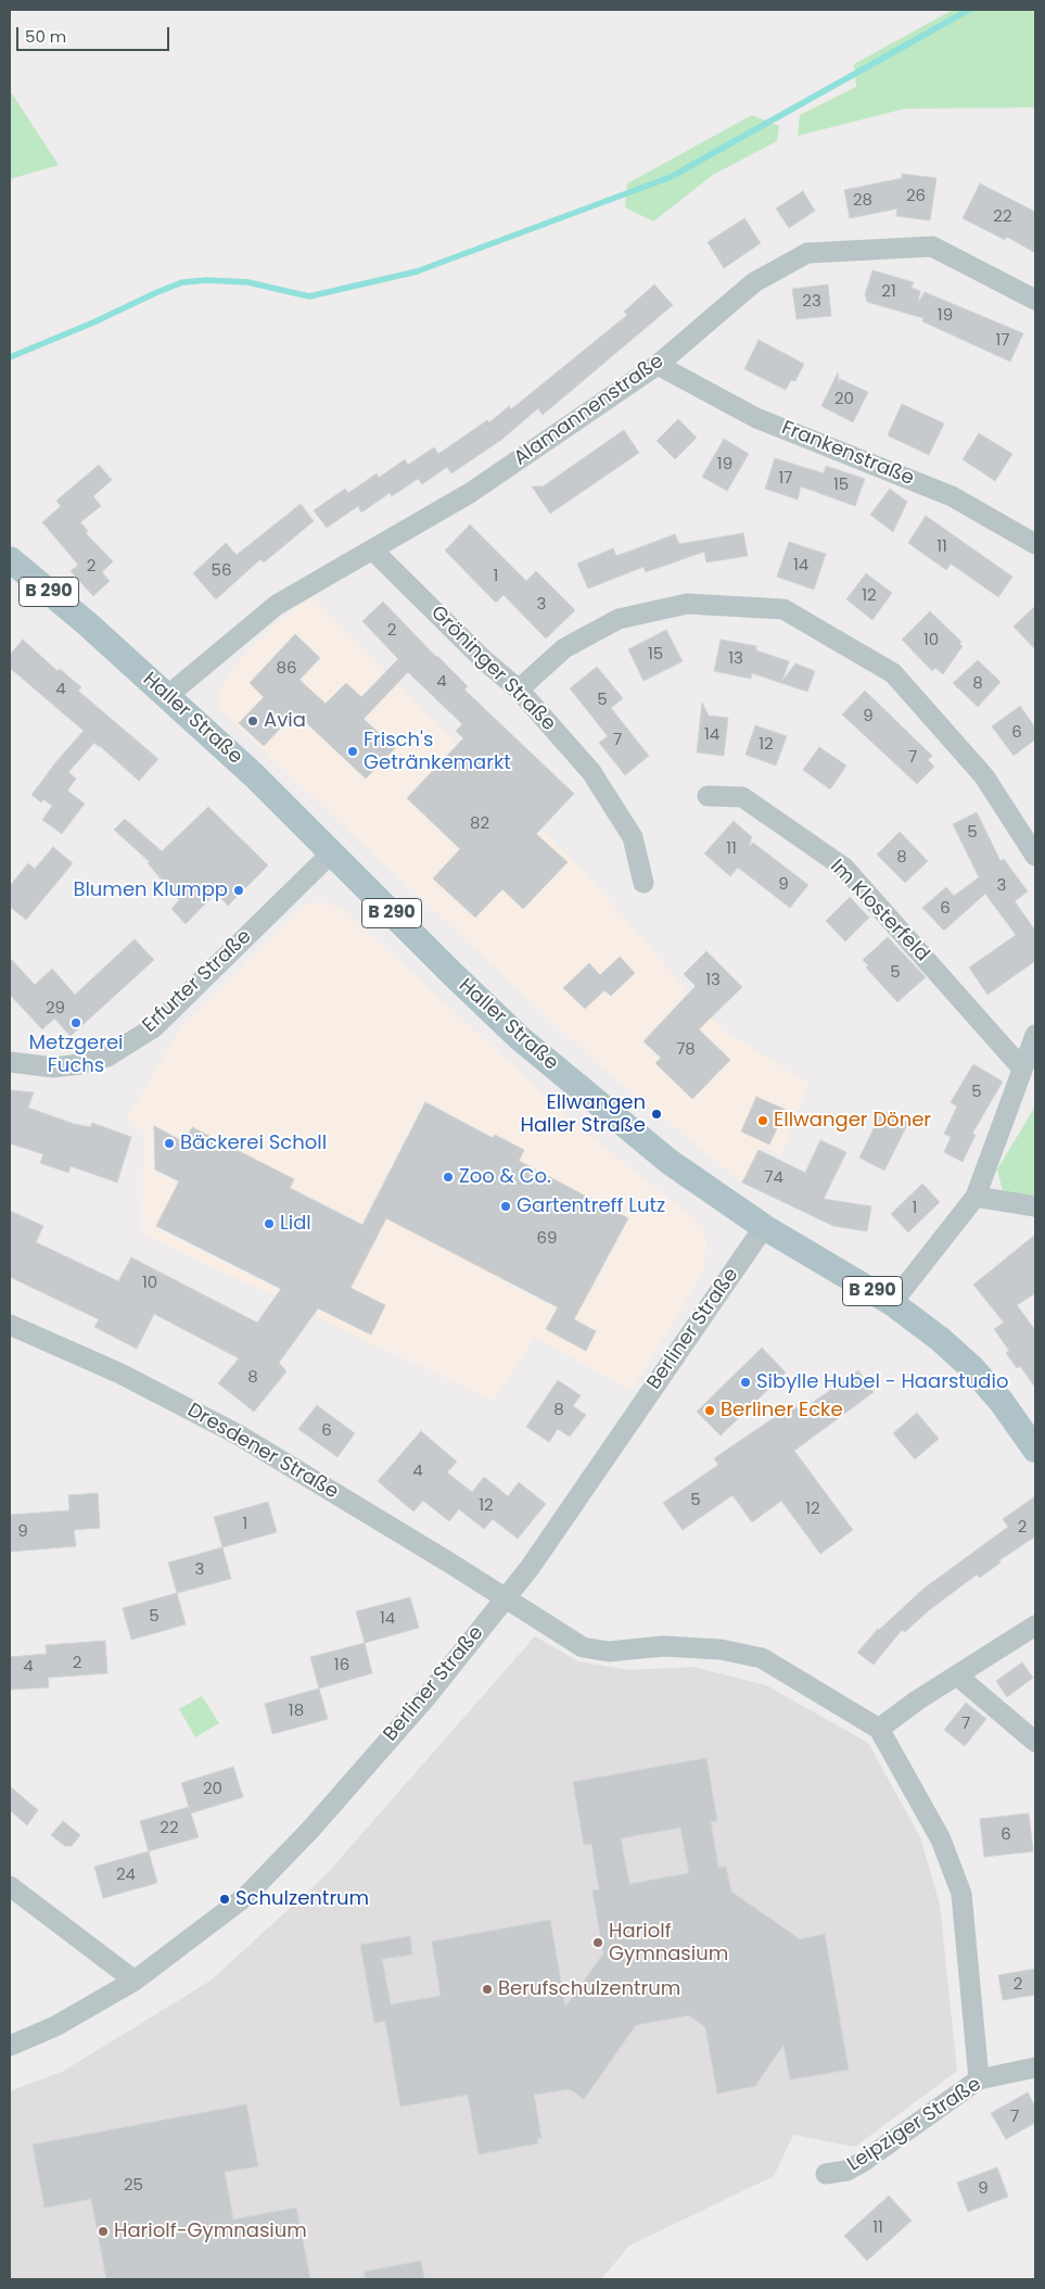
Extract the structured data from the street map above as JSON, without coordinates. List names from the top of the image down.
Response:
{
  "streets": {
    "main road": ["B 290", "Haller Straße"],
    "street": [
      "Alamannenstraße",
      "Frankenstraße",
      "Gröninger Straße",
      "Im Klosterfeld",
      "Erfurter Straße",
      "Berliner Straße",
      "Dresdener Straße",
      "Leipziger Straße"
    ]
  },
  "crossings": [
    ["Alamannenstraße", "Frankenstraße"],
    ["Alamannenstraße", "Gröninger Straße"],
    ["Alamannenstraße", "Haller Straße"],
    ["Haller Straße", "Erfurter Straße"],
    ["Haller Straße", "Berliner Straße"],
    ["Berliner Straße", "Dresdener Straße"]
  ],
  "places": [
    "Avia",
    "Frisch's Getränkemarkt",
    "Blumen Klumpp",
    "Metzgerei Fuchs",
    "Ellwangen Haller Straße",
    "Ellwanger Döner",
    "Bäckerei Scholl",
    "Zoo & Co.",
    "Gartentreff Lutz",
    "Lidl",
    "Sibylle Hubel - Haarstudio",
    "Berliner Ecke",
    "Schulzentrum",
    "Hariolf Gymnasium",
    "Berufschulzentrum",
    "Hariolf-Gymnasium"
  ],
  "house_numbers": [
    "26",
    "28",
    "22",
    "21",
    "23",
    "19",
    "17",
    "20",
    "19",
    "17",
    "15",
    "11",
    "14",
    "2",
    "56",
    "1",
    "12",
    "3",
    "2",
    "10",
    "15",
    "13",
    "86",
    "4",
    "8",
    "4",
    "5",
    "9",
    "6",
    "14",
    "7",
    "12",
    "7",
    "82",
    "5",
    "11",
    "8",
    "9",
    "3",
    "6",
    "5",
    "13",
    "29",
    "78",
    "5",
    "74",
    "1",
    "69",
    "10",
    "8",
    "8",
    "6",
    "4",
    "5",
    "12",
    "12",
    "1",
    "2",
    "9",
    "3",
    "5",
    "14",
    "2",
    "16",
    "4",
    "18",
    "7",
    "20",
    "22",
    "6",
    "24",
    "2",
    "7",
    "25",
    "9",
    "11"
  ],
  "scale_bar": "50 m"
}
